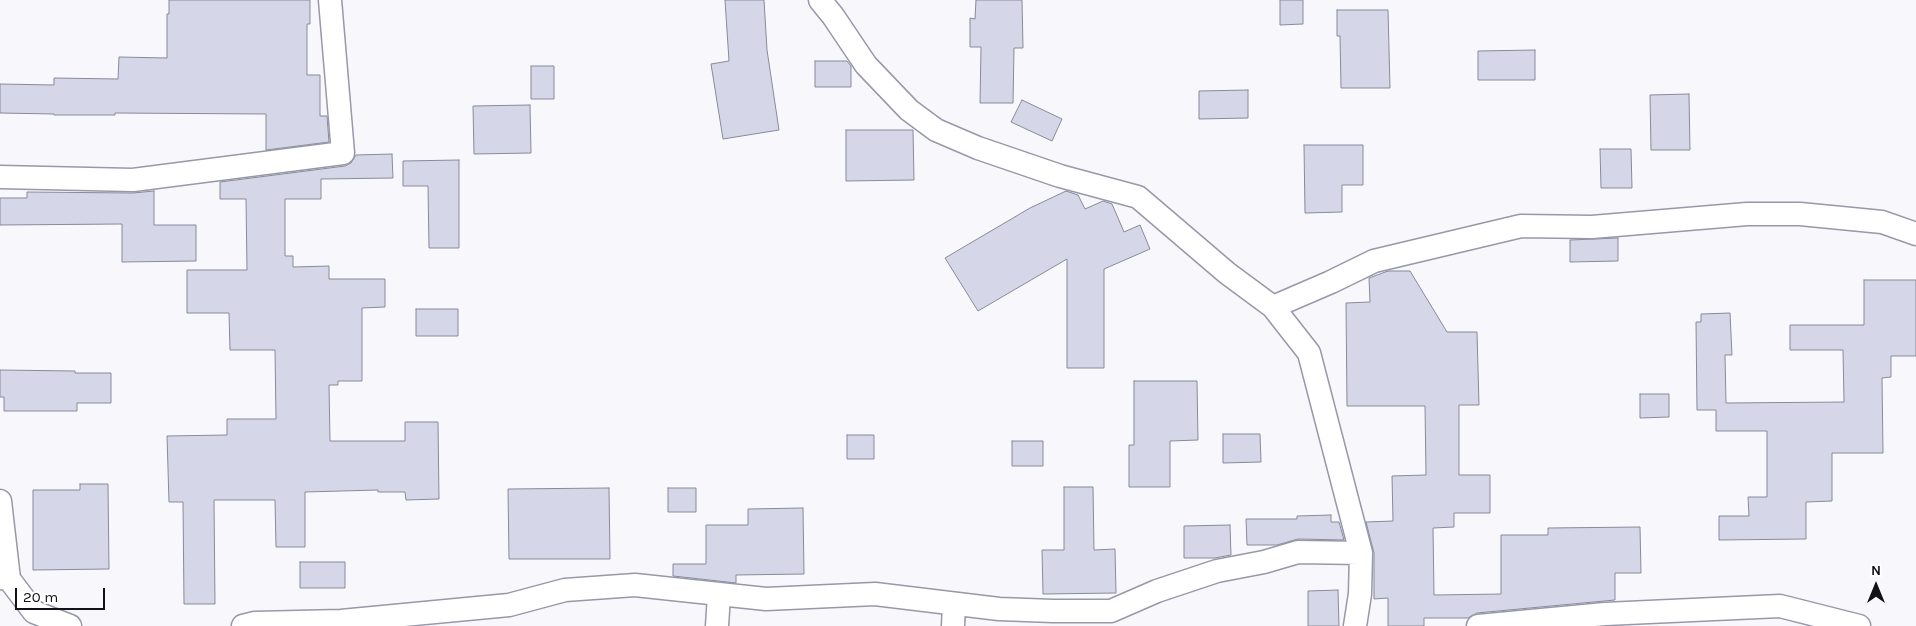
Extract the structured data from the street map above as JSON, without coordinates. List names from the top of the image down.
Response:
{
  "scale_bar": "20 m",
  "north": "top"
}
